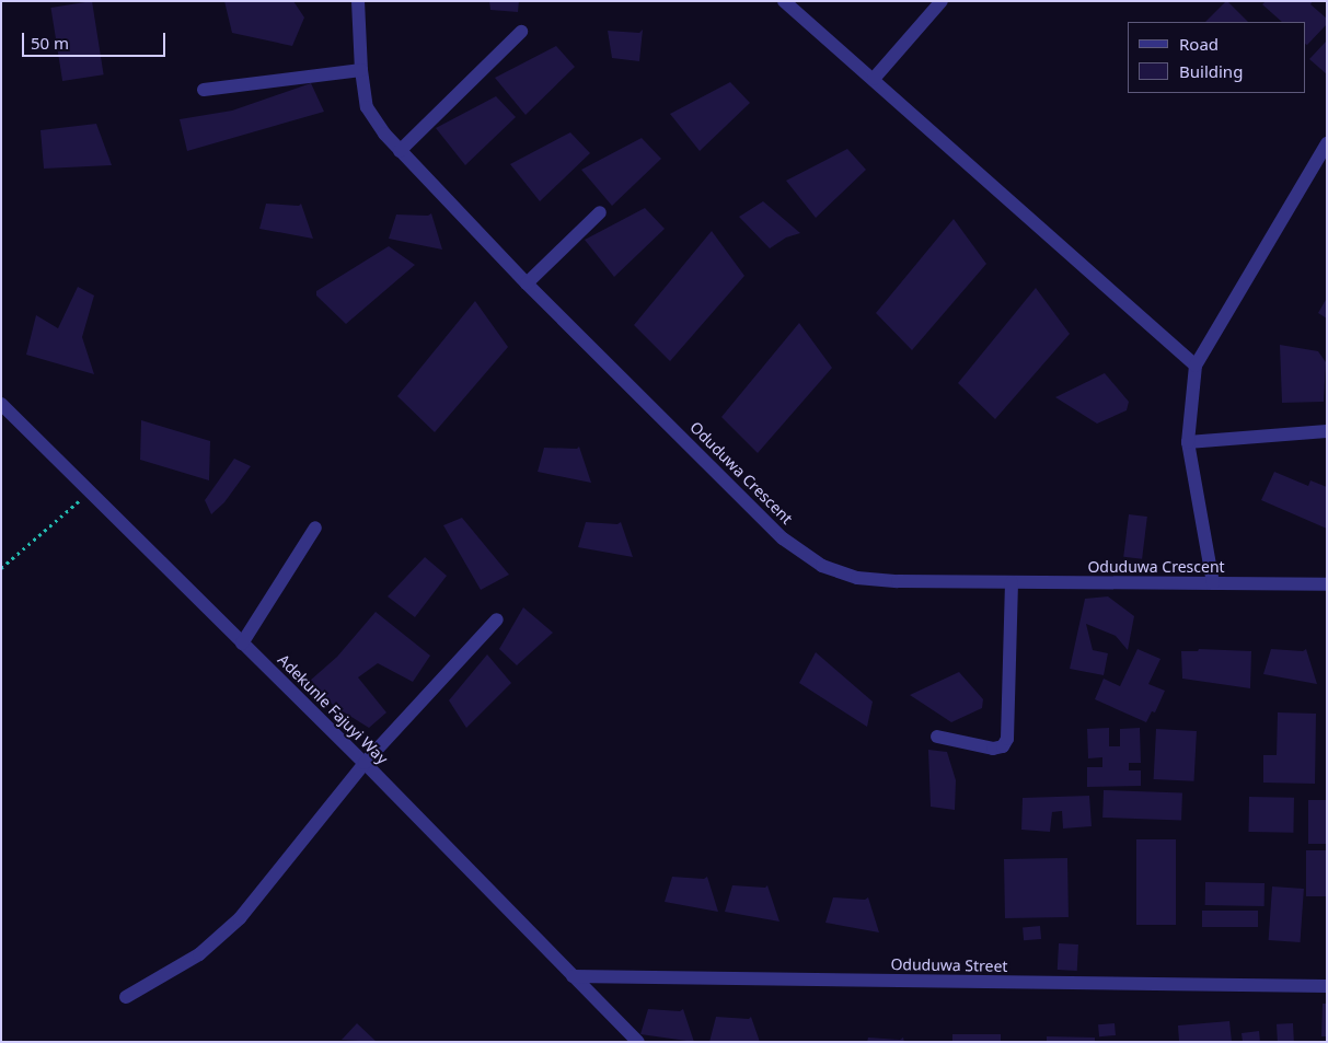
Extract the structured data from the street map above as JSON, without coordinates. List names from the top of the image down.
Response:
{
  "streets": {
    "street": ["Oduduwa Crescent", "Adekunle Fajuyi Way", "Oduduwa Street"]
  },
  "crossings": [
    ["Adekunle Fajuyi Way", "Oduduwa Street"]
  ],
  "legend": ["Road", "Building"],
  "scale_bar": "50 m"
}
